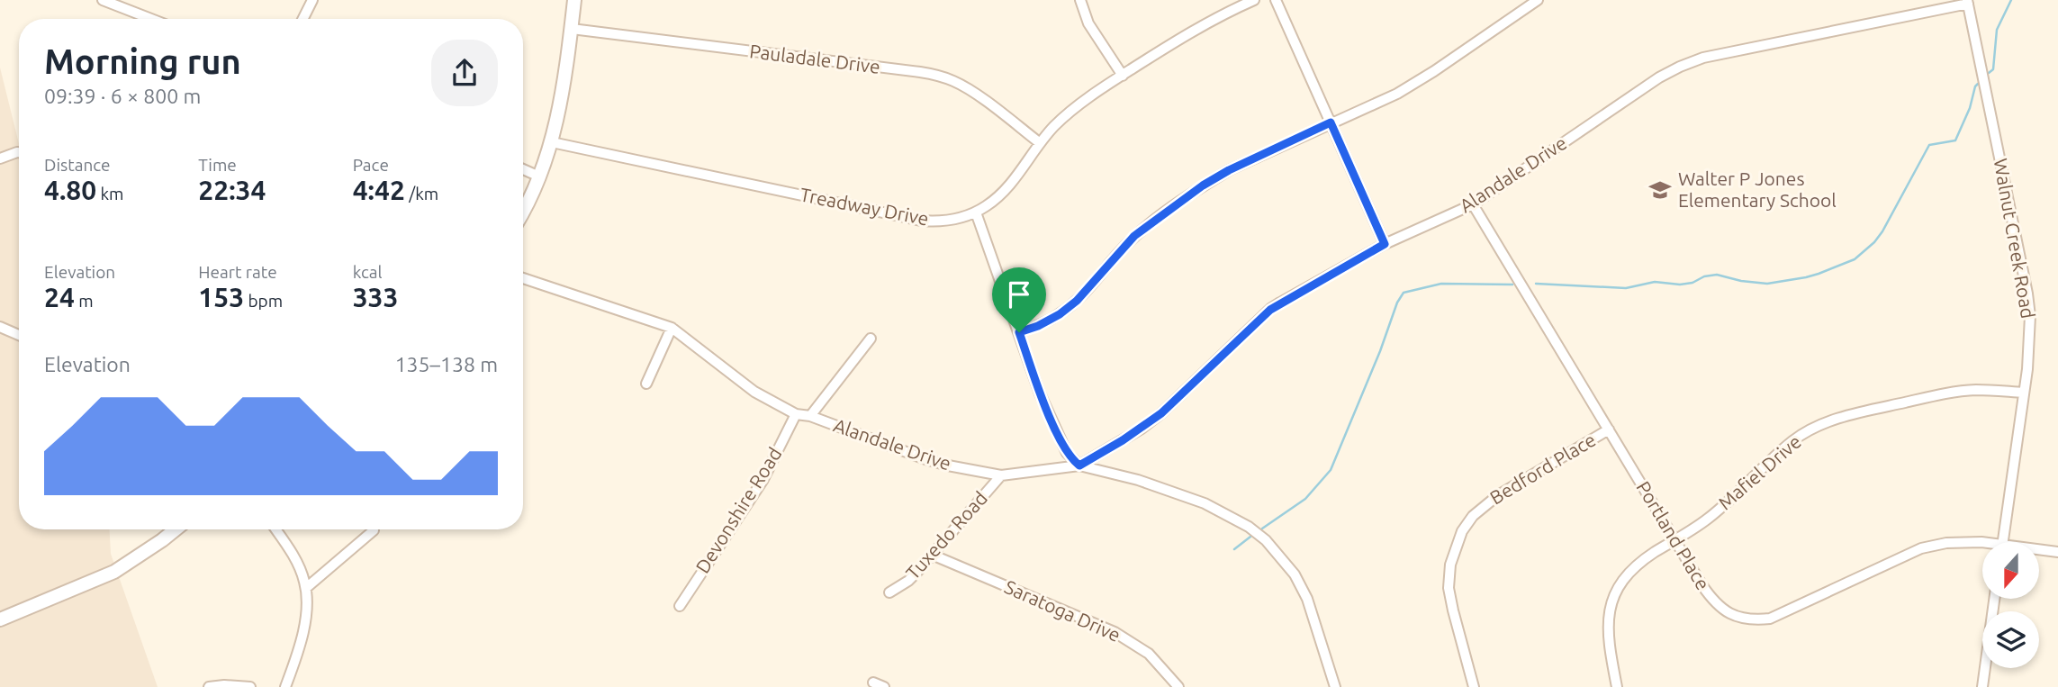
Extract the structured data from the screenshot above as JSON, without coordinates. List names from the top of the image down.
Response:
{
  "streets": {
    "street": [
      "Pauladale Drive",
      "Alandale Drive",
      "Treadway Drive",
      "Walnut Creek Road",
      "Bedford Place",
      "Mafiel Drive",
      "Devonshire Road",
      "Tuxedo Road",
      "Portland Place",
      "Saratoga Drive"
    ]
  },
  "crossings": [
    ["Pauladale Drive", "Treadway Drive"],
    ["Alandale Drive", "Walnut Creek Road"],
    ["Alandale Drive", "Devonshire Road"],
    ["Alandale Drive", "Tuxedo Road"],
    ["Alandale Drive", "Portland Place"],
    ["Walnut Creek Road", "Mafiel Drive"],
    ["Bedford Place", "Portland Place"],
    ["Mafiel Drive", "Portland Place"],
    ["Tuxedo Road", "Saratoga Drive"]
  ],
  "places": {
    "school or university": ["Walter P Jones Elementary School"]
  },
  "north": "bottom",
  "page": {
    "heading": ["Morning run", "09:39 · 6 × 800 m"],
    "stats": [
      ["Distance", "4.80 km"],
      ["Time", "22:34"],
      ["Pace", "4:42 /km"],
      ["Elevation", "24 m"],
      ["Heart rate", "153 bpm"],
      ["kcal", "333"]
    ],
    "chart": ["Elevation", "135–138 m"]
  }
}
